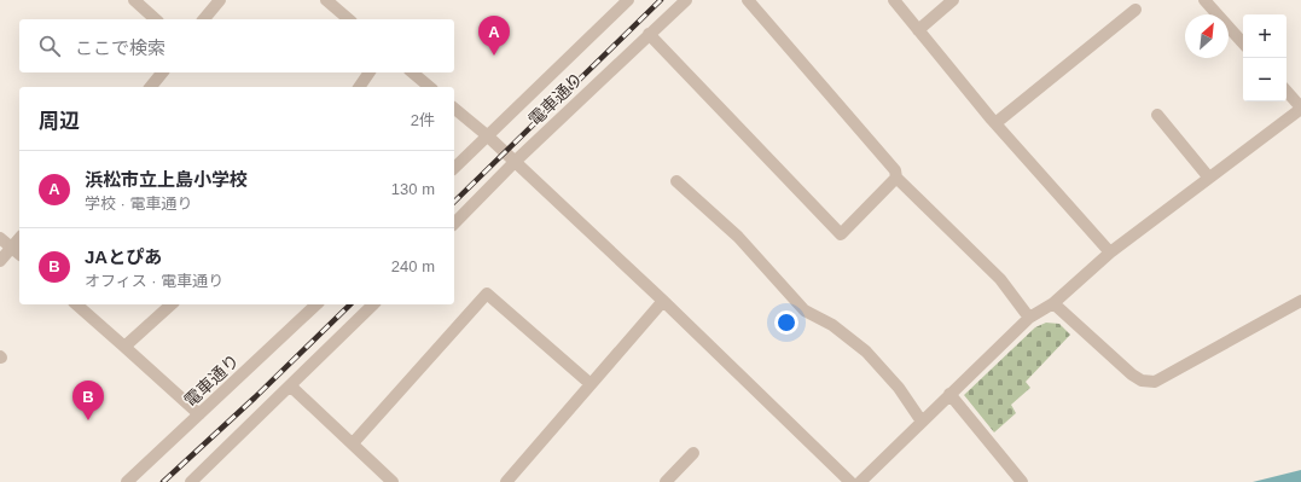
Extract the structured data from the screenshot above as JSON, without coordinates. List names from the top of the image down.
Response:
{
  "streets": {
    "street": ["電車通り"]
  },
  "north": "top right",
  "page": {
    "map_buttons": ["+", "−"],
    "pins": ["A", "B"],
    "search": "ここで検索",
    "heading": ["周辺", "2件"],
    "list": [
      {
        "mark": "A",
        "name": "浜松市立上島小学校",
        "note": "学校 · 電車通り",
        "value": "130 m"
      },
      {
        "mark": "B",
        "name": "JAとぴあ",
        "note": "オフィス · 電車通り",
        "value": "240 m"
      }
    ]
  }
}
